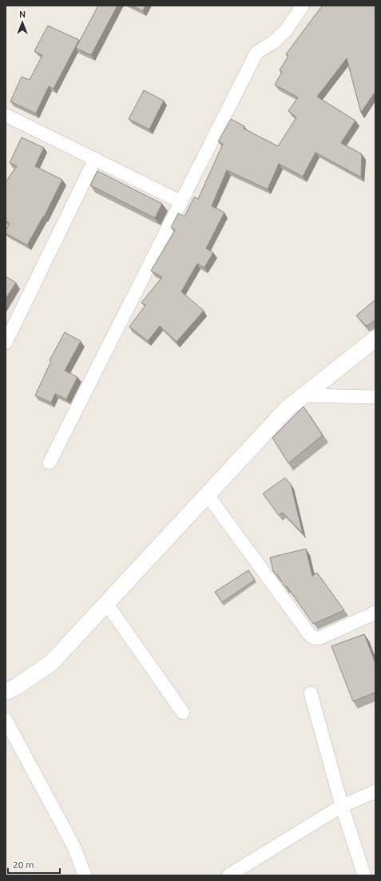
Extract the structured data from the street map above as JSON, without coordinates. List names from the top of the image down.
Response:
{
  "scale_bar": "20 m",
  "north": "top"
}
